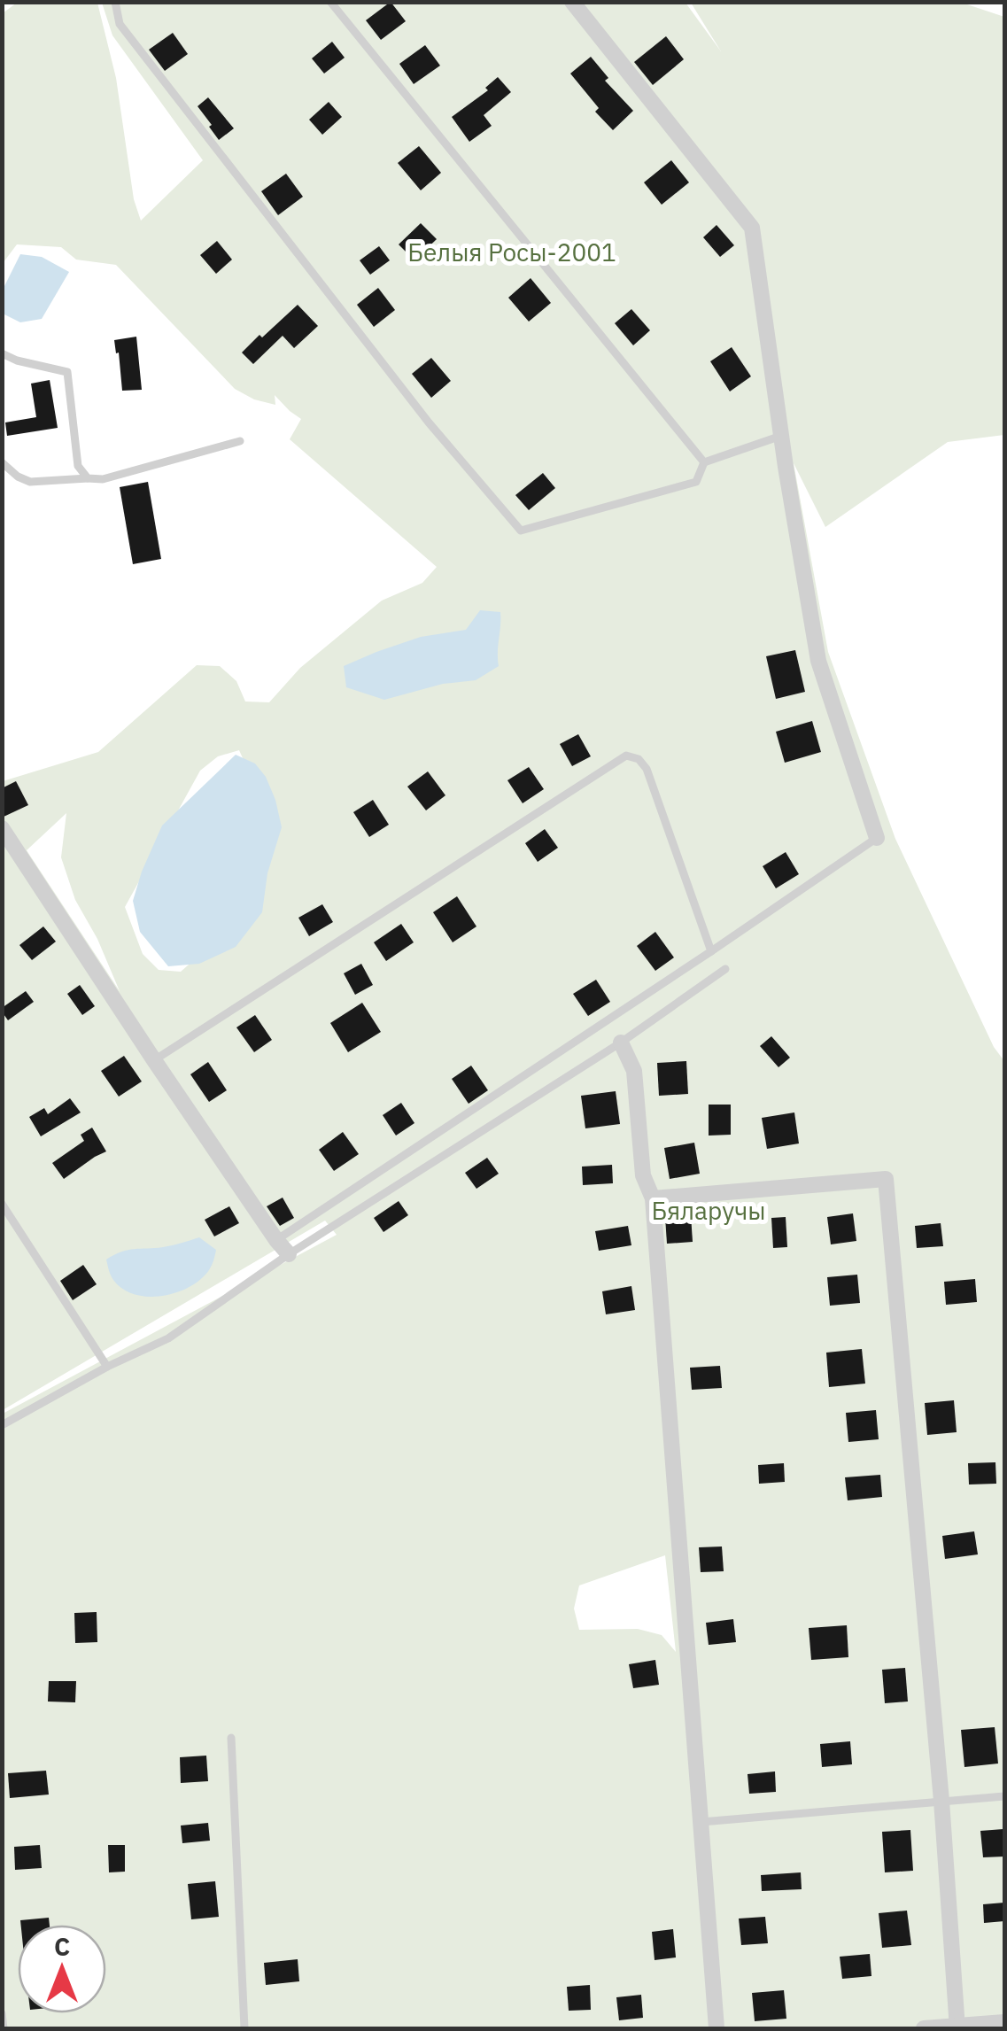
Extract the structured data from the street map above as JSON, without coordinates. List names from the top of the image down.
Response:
{
  "parks": ["Белыя Росы-2001", "Бяларучы"],
  "north": "top"
}
